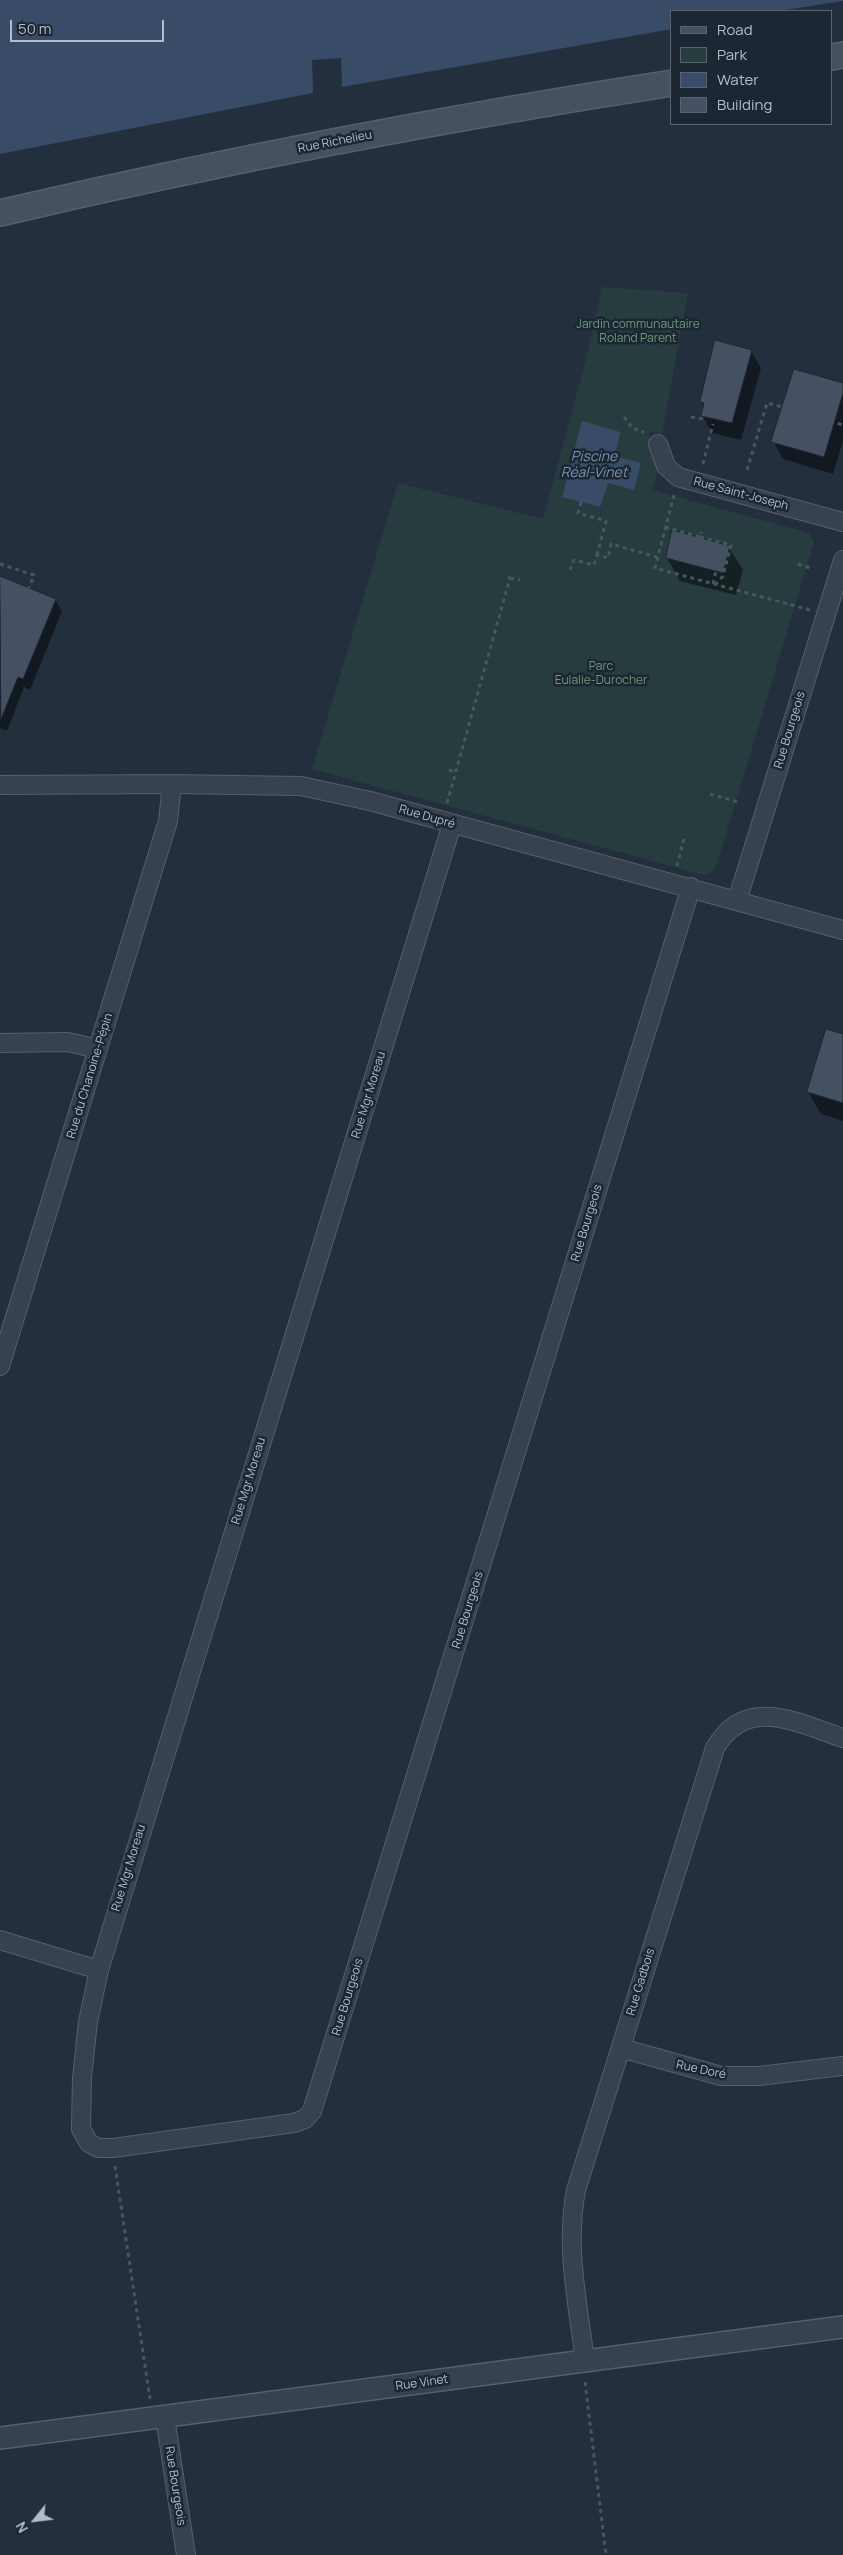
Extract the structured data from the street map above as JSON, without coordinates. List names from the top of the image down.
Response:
{
  "streets": {
    "main road": ["Rue Richelieu"],
    "street": [
      "Rue Saint-Joseph",
      "Rue Bourgeois",
      "Rue Dupré",
      "Rue du Chanoine-Pépin",
      "Rue Mgr Moreau",
      "Rue Gadbois",
      "Rue Doré",
      "Rue Vinet"
    ]
  },
  "crossings": [
    ["Rue Bourgeois", "Rue Dupré"],
    ["Rue Bourgeois", "Rue Mgr Moreau"],
    ["Rue Bourgeois", "Rue Vinet"],
    ["Rue Dupré", "Rue du Chanoine-Pépin"],
    ["Rue Dupré", "Rue Mgr Moreau"],
    ["Rue Gadbois", "Rue Doré"],
    ["Rue Gadbois", "Rue Vinet"]
  ],
  "water": ["Piscine Réal-Vinet"],
  "parks": ["Jardin communautaire Roland Parent", "Parc Eulalie-Durocher"],
  "legend": [
    "Road",
    "Park",
    "Water",
    "Building"
  ],
  "scale_bar": "50 m",
  "north": "bottom left"
}
